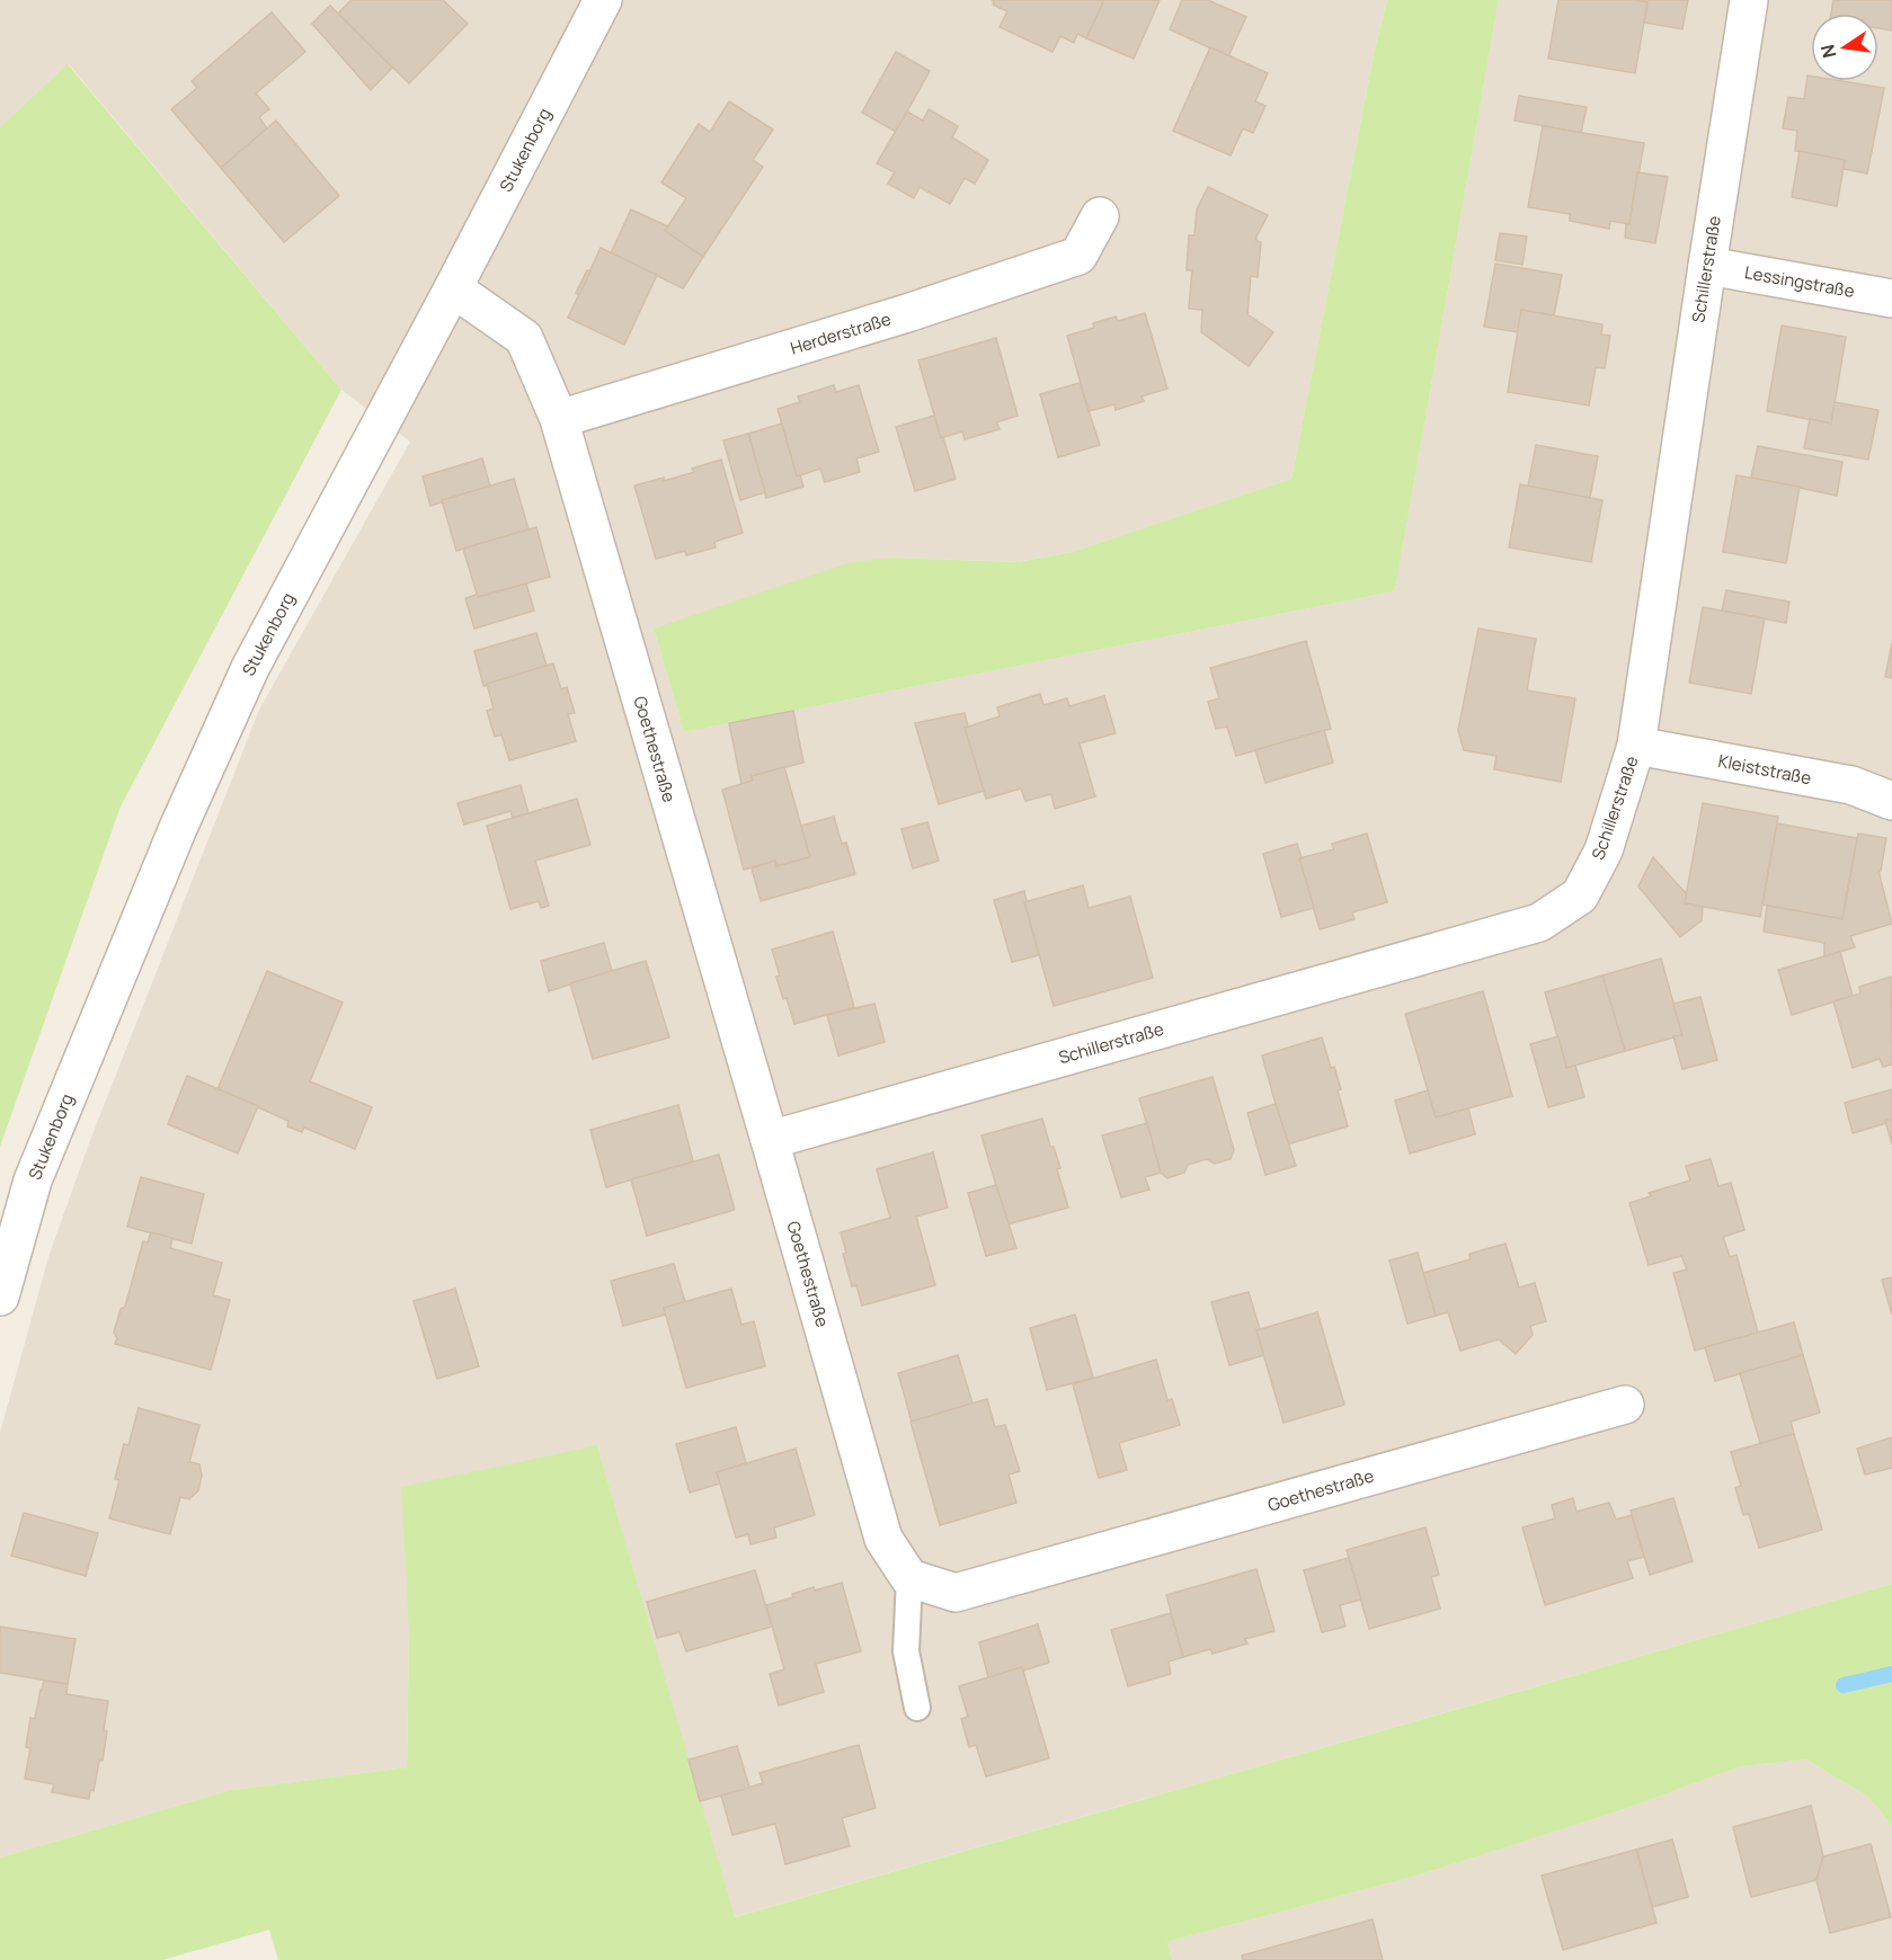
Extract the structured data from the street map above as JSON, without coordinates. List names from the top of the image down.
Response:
{
  "streets": {
    "street": [
      "Stukenborg",
      "Schillerstraße",
      "Lessingstraße",
      "Herderstraße",
      "Goethestraße",
      "Kleiststraße"
    ]
  },
  "crossings": [
    ["Stukenborg", "Goethestraße"],
    ["Schillerstraße", "Lessingstraße"],
    ["Schillerstraße", "Goethestraße"],
    ["Schillerstraße", "Kleiststraße"],
    ["Herderstraße", "Goethestraße"]
  ],
  "north": "left"
}
